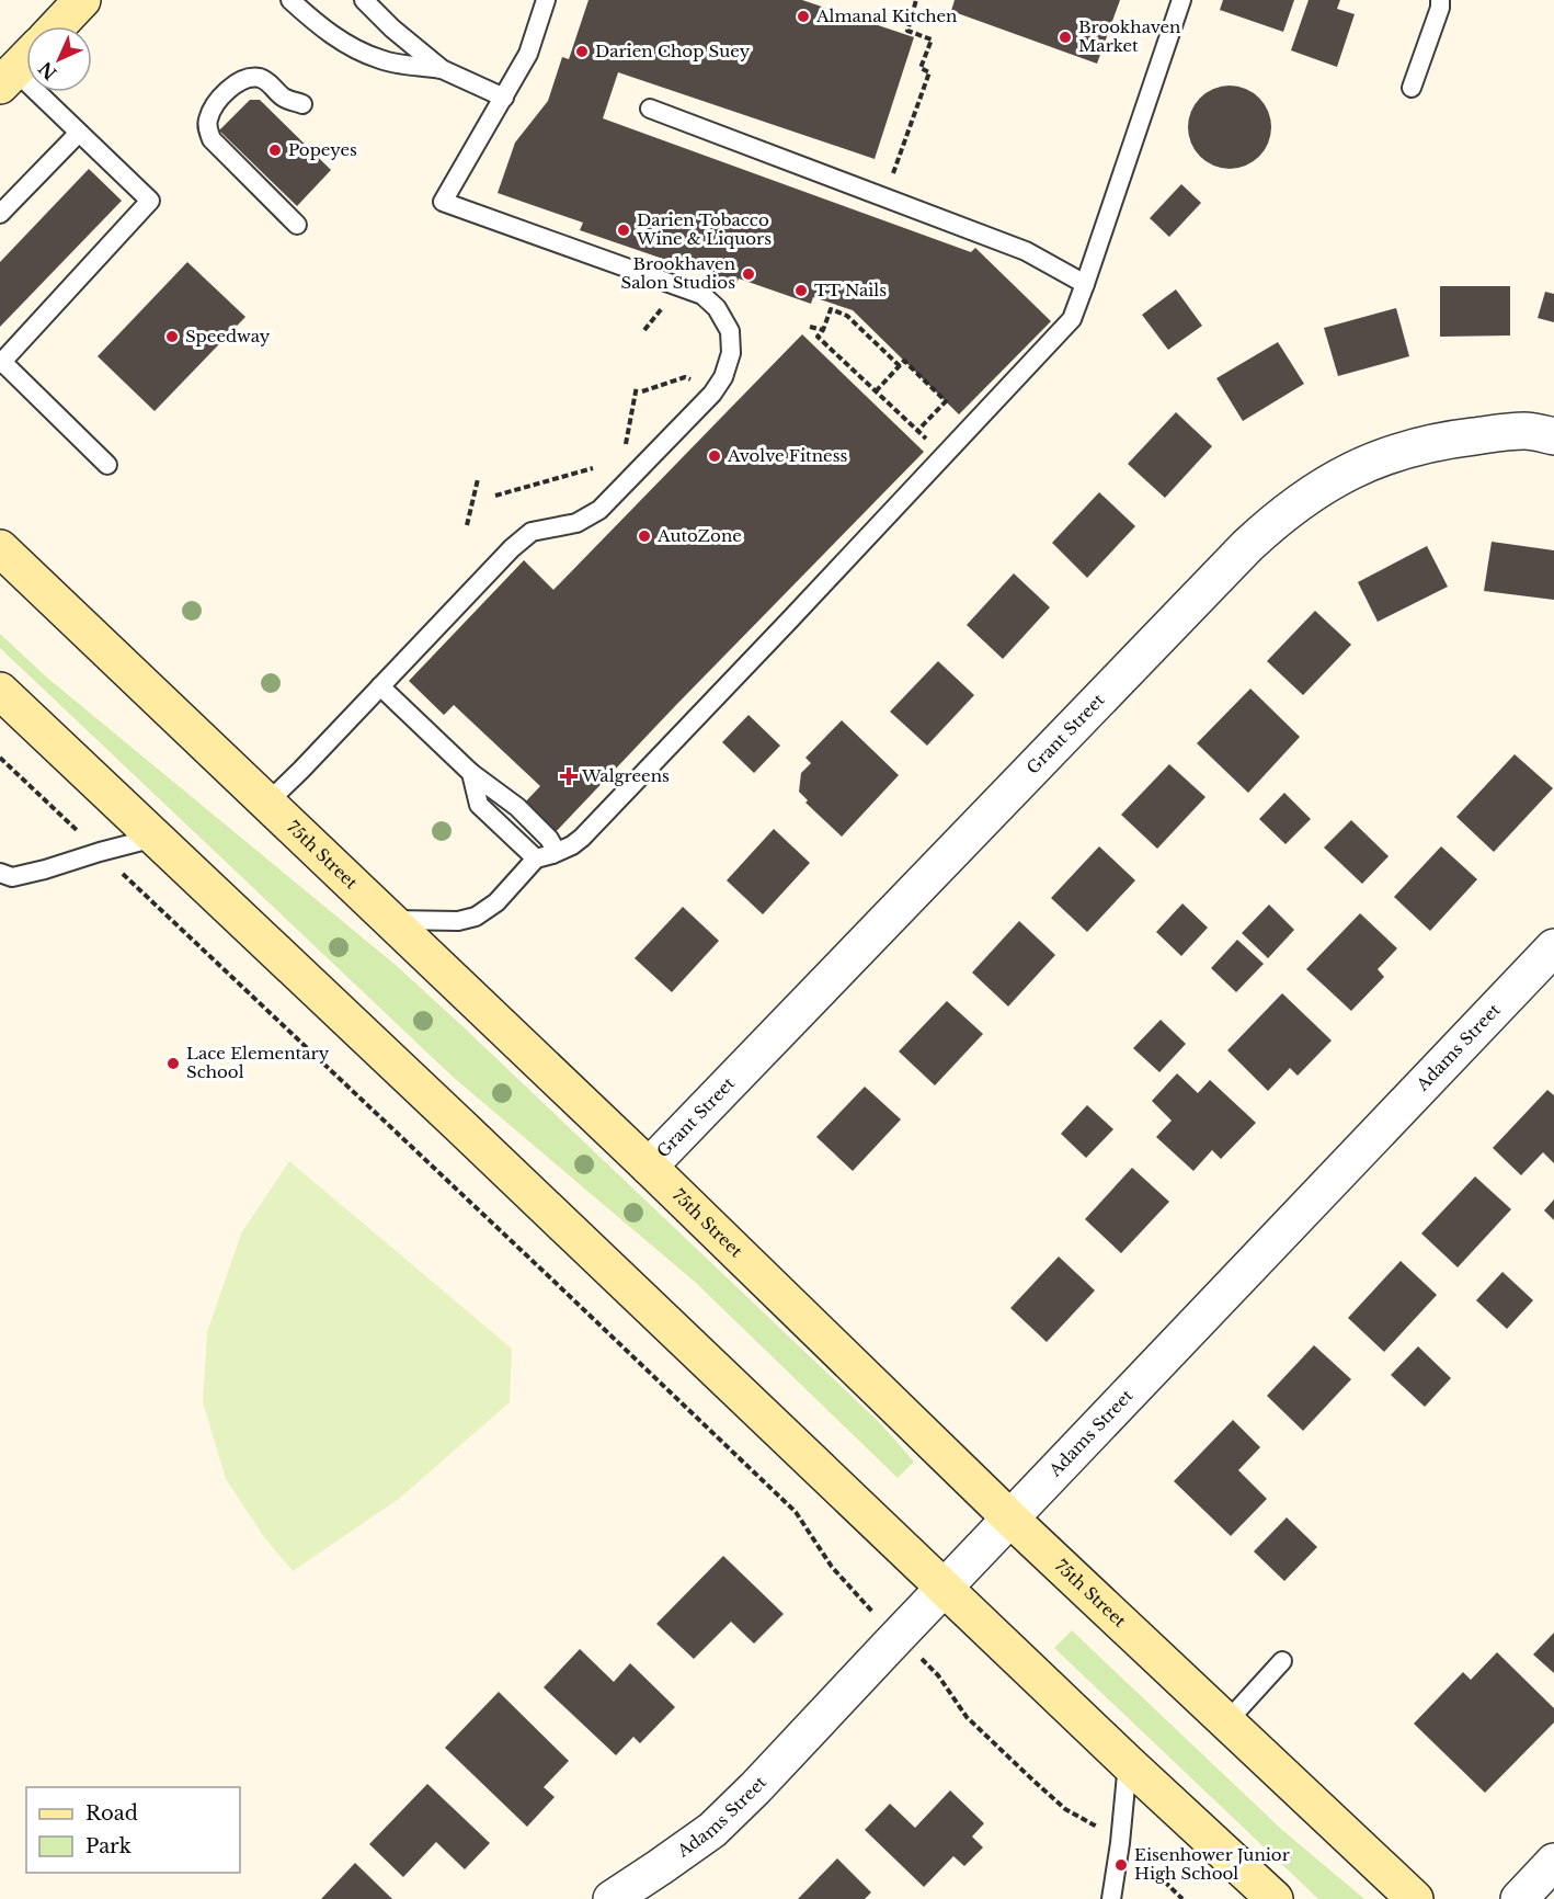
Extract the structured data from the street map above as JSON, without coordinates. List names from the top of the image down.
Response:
{
  "streets": {
    "main road": ["75th Street"],
    "street": ["Grant Street", "Adams Street"]
  },
  "crossings": [
    ["Grant Street", "75th Street"],
    ["75th Street", "Adams Street"]
  ],
  "places": {
    "other": [
      "Almanal Kitchen",
      "Brookhaven Market",
      "Darien Chop Suey",
      "Popeyes",
      "Darien Tobacco Wine & Liquors",
      "Brookhaven Salon Studios",
      "TT Nails",
      "Speedway",
      "Avolve Fitness",
      "AutoZone",
      "Lace Elementary School",
      "Eisenhower Junior High School"
    ],
    "health": ["Walgreens"]
  },
  "legend": ["Road", "Park"],
  "north": "bottom left"
}
